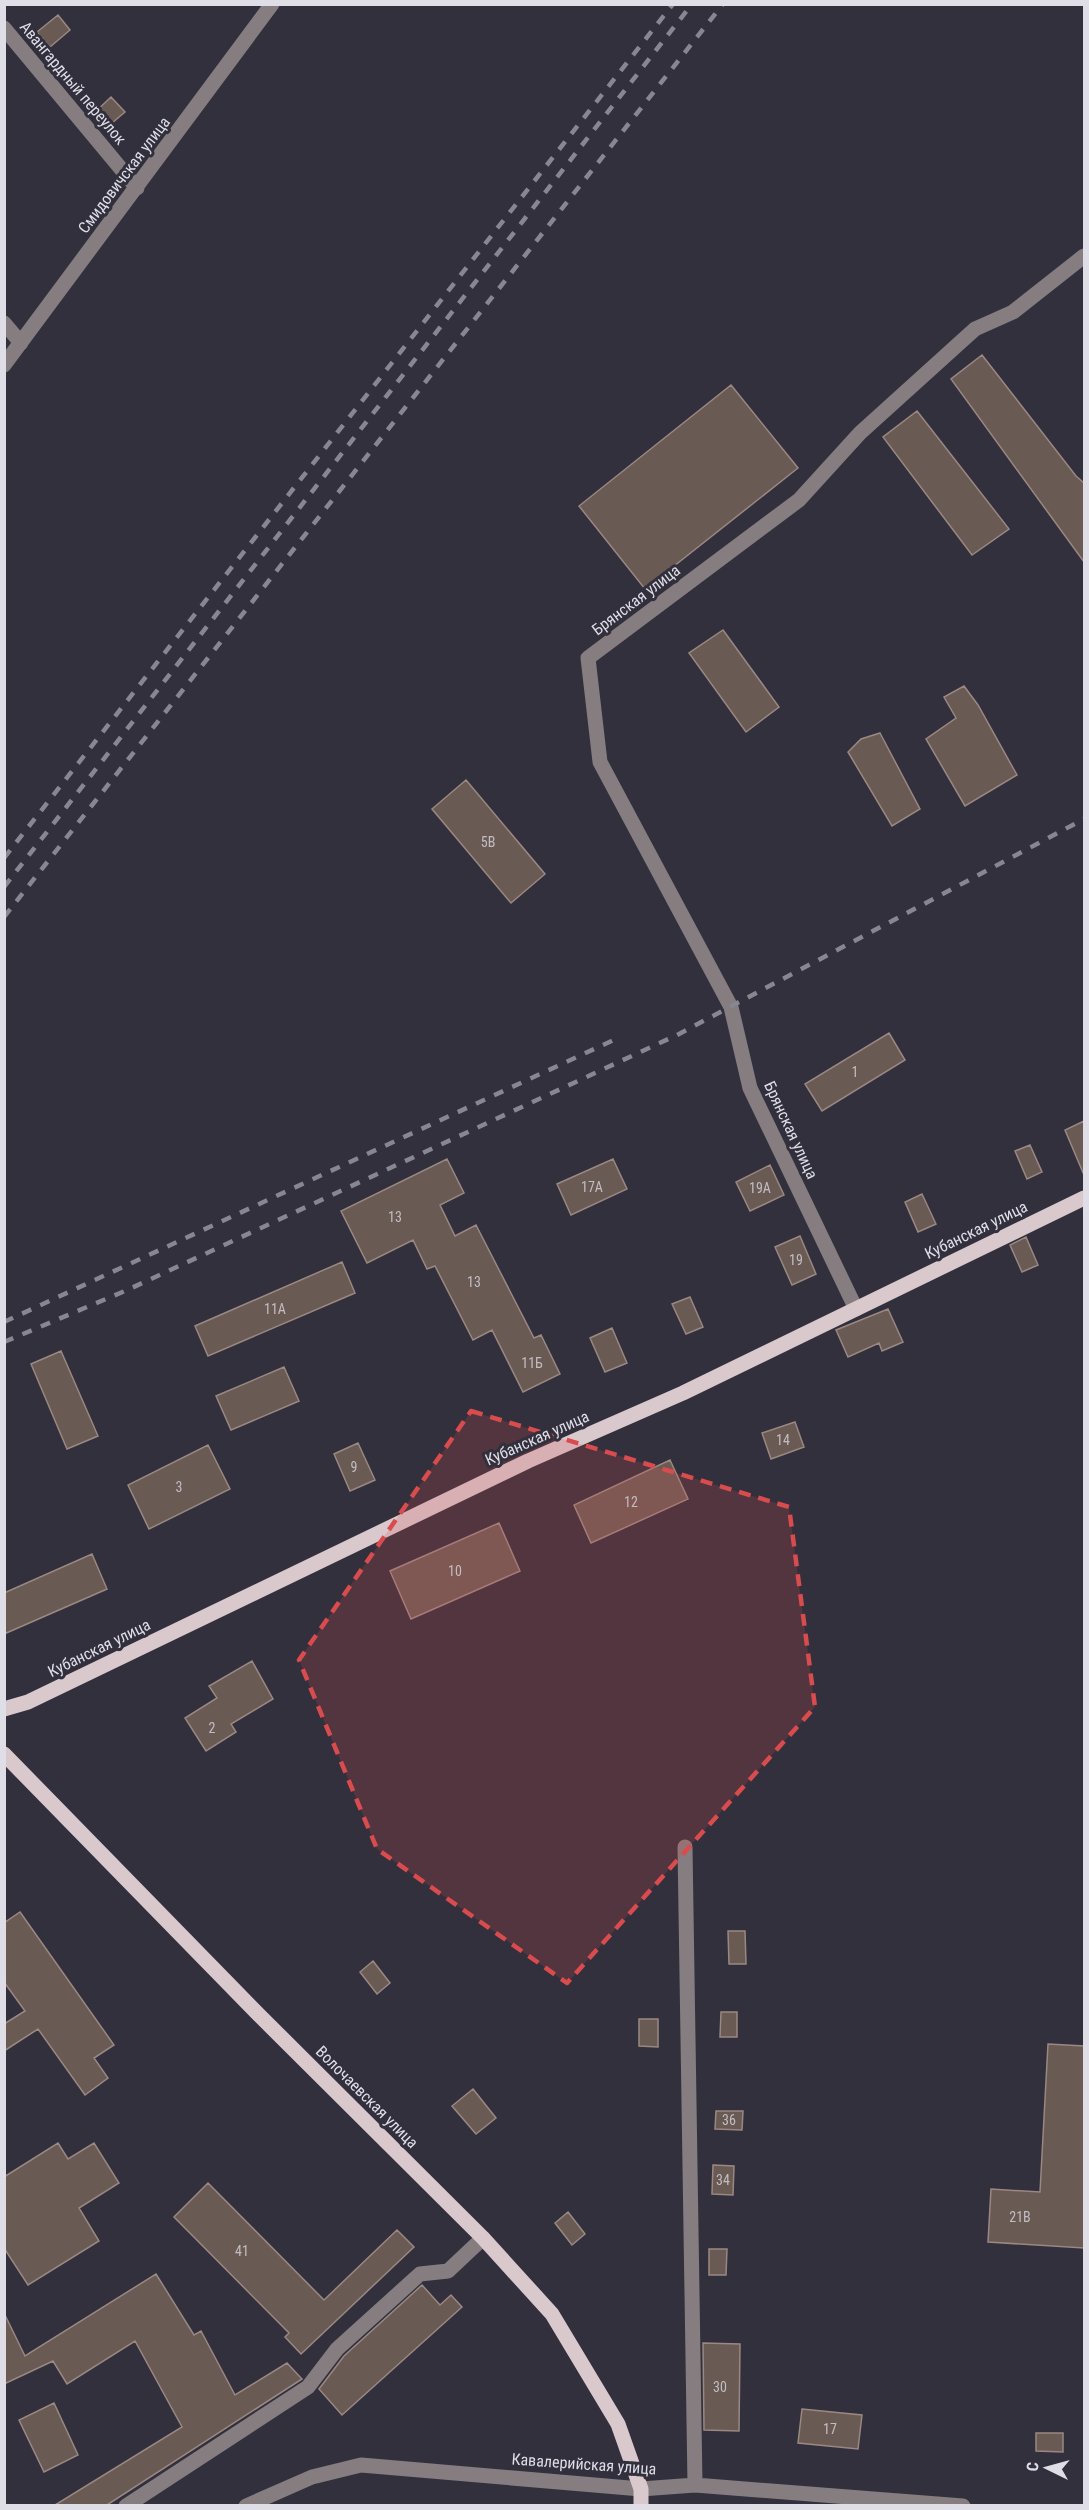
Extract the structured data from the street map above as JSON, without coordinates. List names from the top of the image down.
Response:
{
  "streets": {
    "main road": ["Кубанская улица", "Волочаевская улица"],
    "street": [
      "Авангардный переулок",
      "Смидовичская улица",
      "Брянская улица",
      "Кавалерийская улица"
    ]
  },
  "crossings": [
    ["Авангардный переулок", "Смидовичская улица"],
    ["Брянская улица", "Кубанская улица"],
    ["Волочаевская улица", "Кавалерийская улица"]
  ],
  "house_numbers": [
    "5В",
    "1",
    "17А",
    "19А",
    "13",
    "19",
    "13",
    "11А",
    "11Б",
    "14",
    "9",
    "3",
    "12",
    "10",
    "2",
    "36",
    "34",
    "21В",
    "41",
    "30",
    "17"
  ],
  "north": "left"
}
